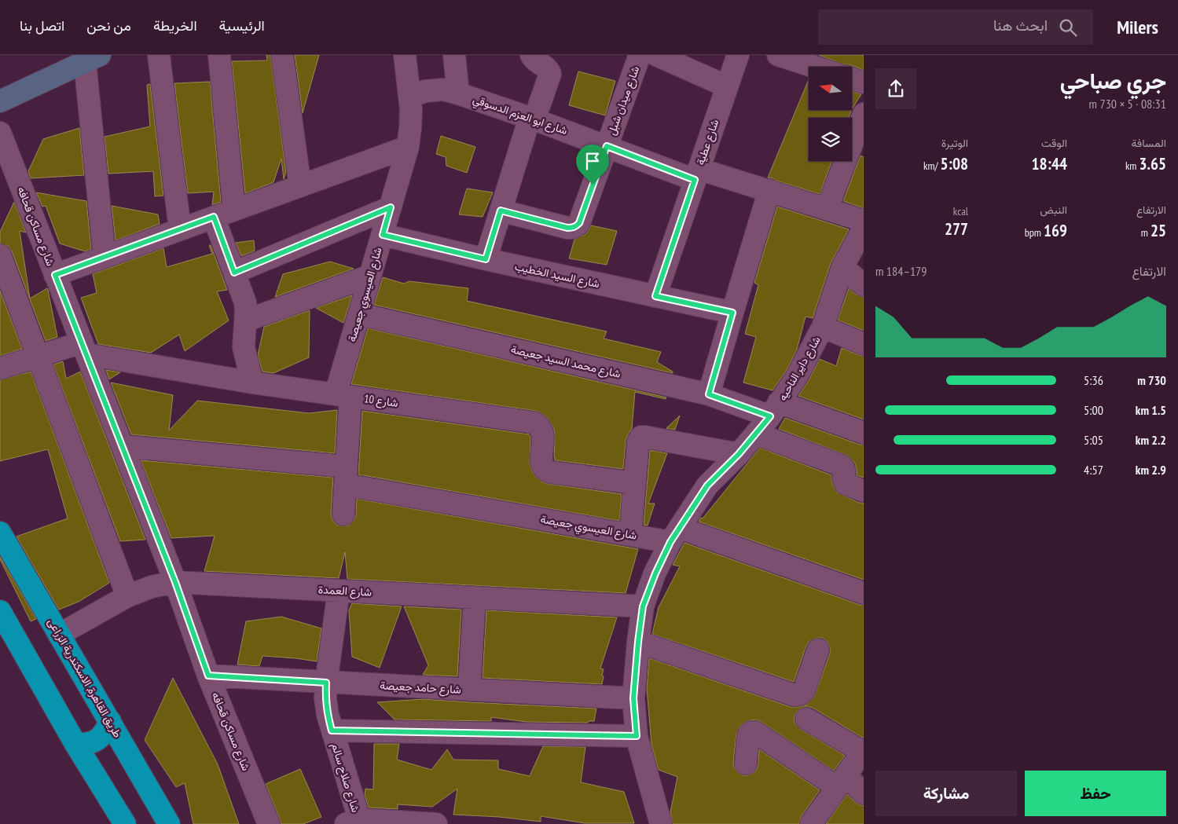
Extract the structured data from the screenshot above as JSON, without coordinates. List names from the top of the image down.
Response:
{
  "streets": {
    "highway": ["طريق القاهرة, الاسكندرية الزراعى"],
    "street": [
      "شارع ميدان شبل",
      "شارع ابو العزم الدسوقي",
      "شارع عطية",
      "شارع مساكن قحافه",
      "شارع السيد الخطيب",
      "شارع العيسوي جعيصة",
      "شارع محمد السيد جعيصة",
      "شارع داير الناحيه",
      "شارع 10",
      "شارع العمدة",
      "شارع حامد جعيصة",
      "شارع صلاح سالم"
    ]
  },
  "crossings": [
    ["شارع ميدان شبل", "شارع ابو العزم الدسوقي"],
    ["شارع ابو العزم الدسوقي", "شارع عطية"],
    ["شارع ابو العزم الدسوقي", "شارع العيسوي جعيصة"],
    ["شارع عطية", "شارع السيد الخطيب"],
    ["شارع مساكن قحافه", "شارع العيسوي جعيصة"],
    ["شارع مساكن قحافه", "شارع 10"],
    ["شارع مساكن قحافه", "شارع العمدة"],
    ["شارع مساكن قحافه", "شارع حامد جعيصة"],
    ["شارع السيد الخطيب", "شارع العيسوي جعيصة"],
    ["شارع العيسوي جعيصة", "شارع محمد السيد جعيصة"],
    ["شارع العيسوي جعيصة", "شارع داير الناحيه"],
    ["شارع العيسوي جعيصة", "شارع 10"],
    ["شارع محمد السيد جعيصة", "شارع داير الناحيه"],
    ["شارع داير الناحيه", "شارع العمدة"],
    ["شارع داير الناحيه", "شارع حامد جعيصة"],
    ["شارع العمدة", "طريق القاهرة, الاسكندرية الزراعى"],
    ["شارع العمدة", "شارع صلاح سالم"],
    ["شارع حامد جعيصة", "شارع صلاح سالم"]
  ],
  "north": "left",
  "page": {
    "header": "Milers",
    "search": "ابحث هنا",
    "nav": [
      "الرئيسية",
      "الخريطة",
      "من نحن",
      "اتصل بنا"
    ],
    "heading": ["جري صباحي", "08:31 · 5 × 730 m"],
    "stats": [
      ["المسافة", "3.65 km"],
      ["الوقت", "18:44"],
      ["الوتيرة", "5:08 /km"],
      ["الارتفاع", "25 m"],
      ["النبض", "169 bpm"],
      ["kcal", "277"]
    ],
    "chart": ["الارتفاع", "179–184 m"],
    "list": [
      {
        "name": "730 m",
        "note": "5:36"
      },
      {
        "name": "1.5 km",
        "note": "5:00"
      },
      {
        "name": "2.2 km",
        "note": "5:05"
      },
      {
        "name": "2.9 km",
        "note": "4:57"
      }
    ],
    "buttons": ["حفظ", "مشاركة"]
  }
}
